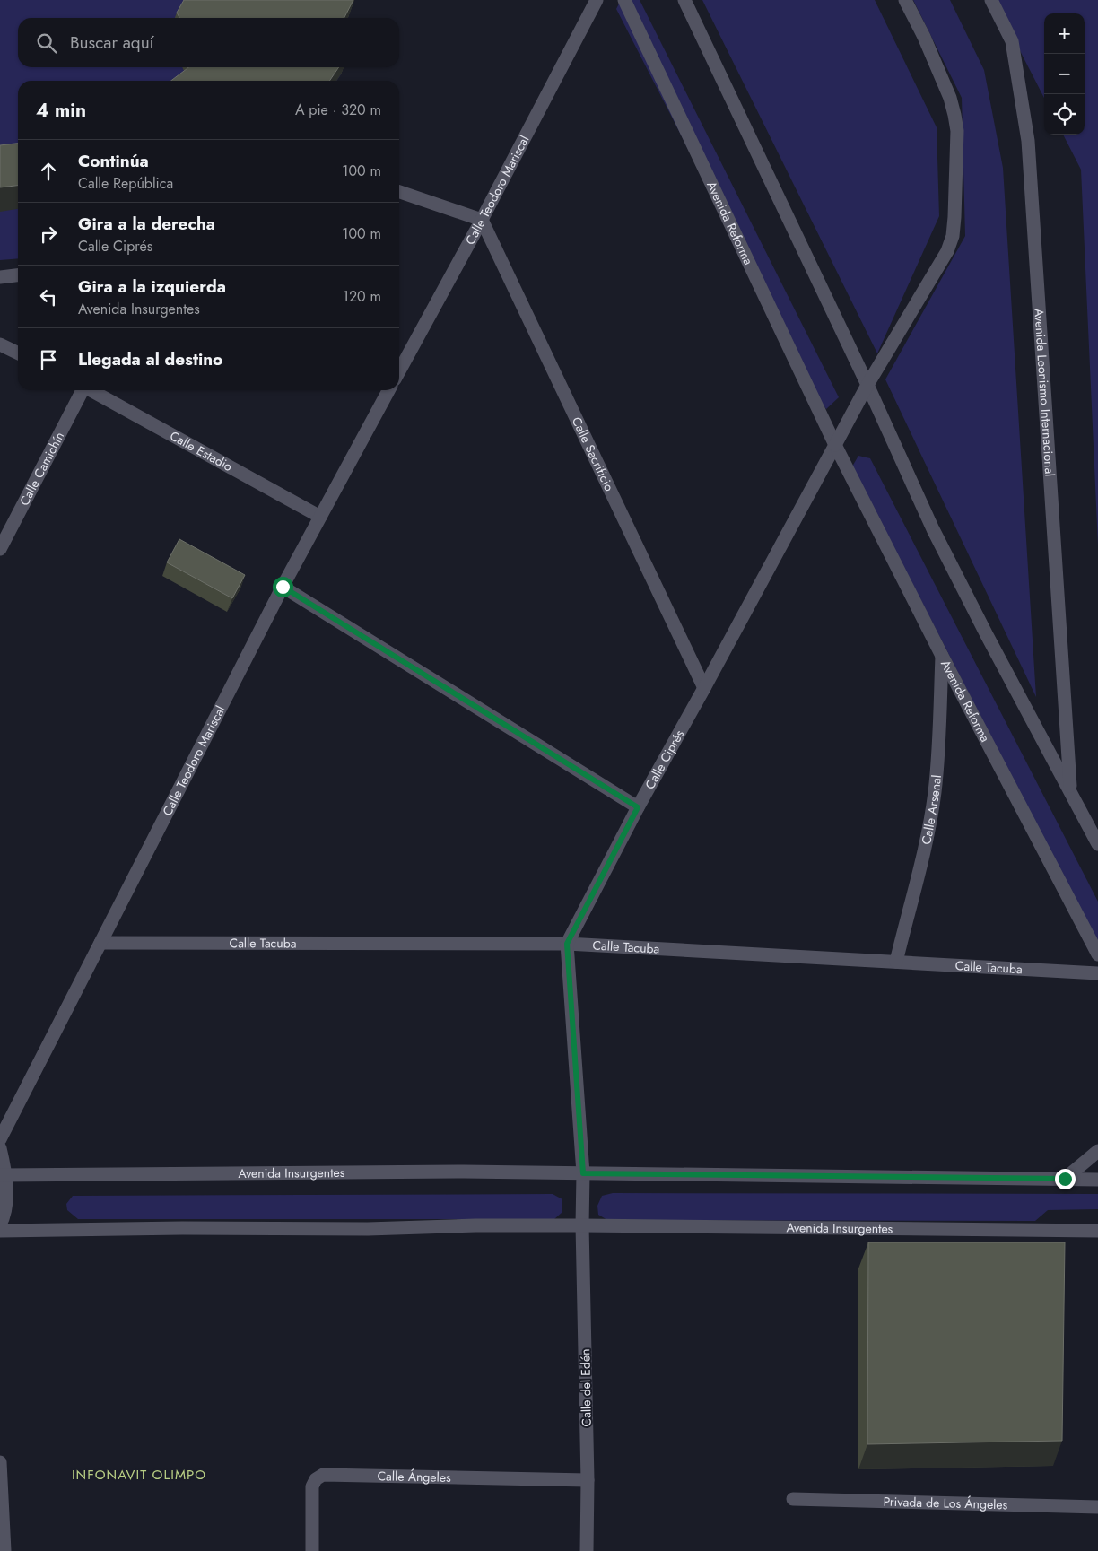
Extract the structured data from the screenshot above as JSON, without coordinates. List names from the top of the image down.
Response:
{
  "streets": {
    "street": [
      "Calle Teodoro Mariscal",
      "Avenida Reforma",
      "Avenida Leonismo Internacional",
      "Calle Estadio",
      "Calle Sacrificio",
      "Calle Camichín",
      "Calle Ciprés",
      "Calle Arsenal",
      "Calle Tacuba",
      "Avenida Insurgentes",
      "Calle del Edén",
      "Calle Ángeles",
      "Privada de Los Ángeles"
    ]
  },
  "crossings": [
    ["Calle Teodoro Mariscal", "Calle Estadio"],
    ["Calle Teodoro Mariscal", "Calle Sacrificio"],
    ["Calle Teodoro Mariscal", "Calle Tacuba"],
    ["Avenida Reforma", "Calle Ciprés"],
    ["Avenida Reforma", "Calle Arsenal"],
    ["Calle Sacrificio", "Calle Ciprés"],
    ["Calle Ciprés", "Calle Tacuba"],
    ["Calle Arsenal", "Calle Tacuba"],
    ["Avenida Insurgentes", "Calle del Edén"],
    ["Calle del Edén", "Calle Ángeles"]
  ],
  "districts": ["INFONAVIT OLIMPO"],
  "page": {
    "map_buttons": ["+", "−"],
    "search": "Buscar aquí",
    "heading": ["4 min", "A pie · 320 m"],
    "list": [
      ["Continúa", "Calle República", "100 m"],
      ["Gira a la derecha", "Calle Ciprés", "100 m"],
      ["Gira a la izquierda", "Avenida Insurgentes", "120 m"],
      "Llegada al destino"
    ]
  }
}
